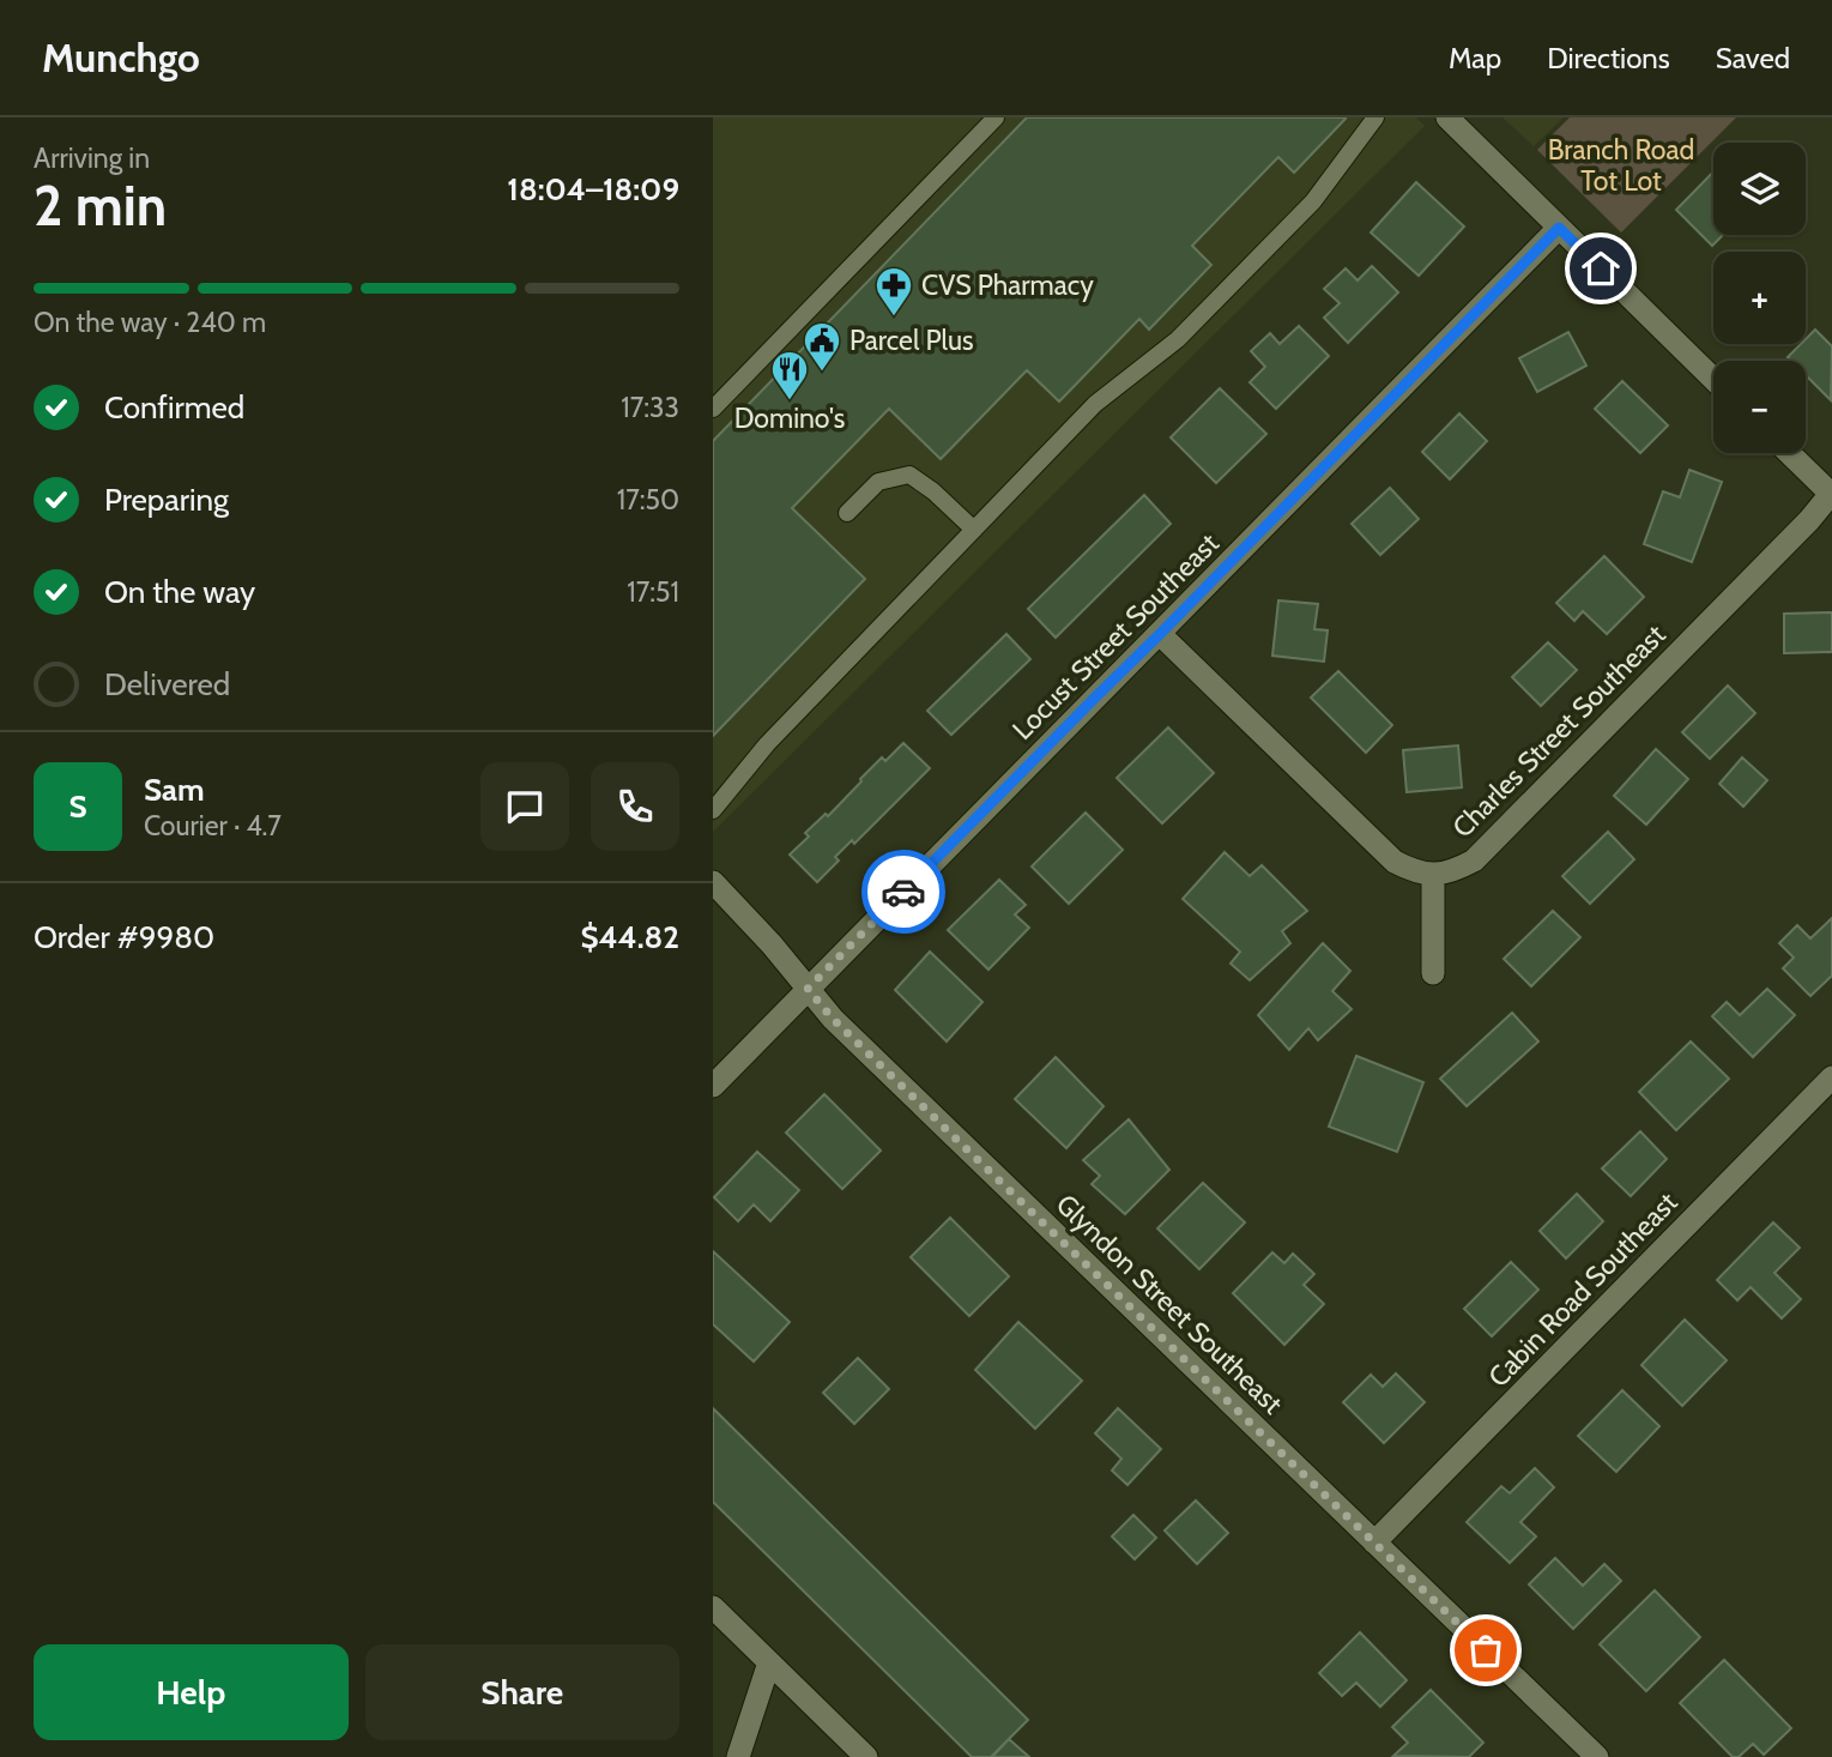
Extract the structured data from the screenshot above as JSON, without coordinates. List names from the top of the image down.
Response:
{
  "streets": {
    "street": [
      "Locust Street Southeast",
      "Charles Street Southeast",
      "Cabin Road Southeast",
      "Glyndon Street Southeast"
    ]
  },
  "crossings": [
    ["Locust Street Southeast", "Glyndon Street Southeast"],
    ["Cabin Road Southeast", "Glyndon Street Southeast"]
  ],
  "parks": ["Branch Road Tot Lot"],
  "places": {
    "pharmacy": ["CVS Pharmacy"],
    "public building": ["Parcel Plus"],
    "restaurant": ["Domino's"]
  },
  "page": {
    "header": "Munchgo",
    "nav": ["Map", "Directions", "Saved"],
    "heading": ["2 min", "Arriving in", "18:04–18:09"],
    "panel": [
      "Sam",
      "Courier · 4.7",
      "Order #9980",
      "$44.82"
    ],
    "map_buttons": ["+", "−"],
    "bar": "On the way · 240 m",
    "list": [
      ["Confirmed", "17:33"],
      ["Preparing", "17:50"],
      ["On the way", "17:51"],
      "Delivered"
    ],
    "round": "S",
    "buttons": ["Help", "Share"]
  }
}
